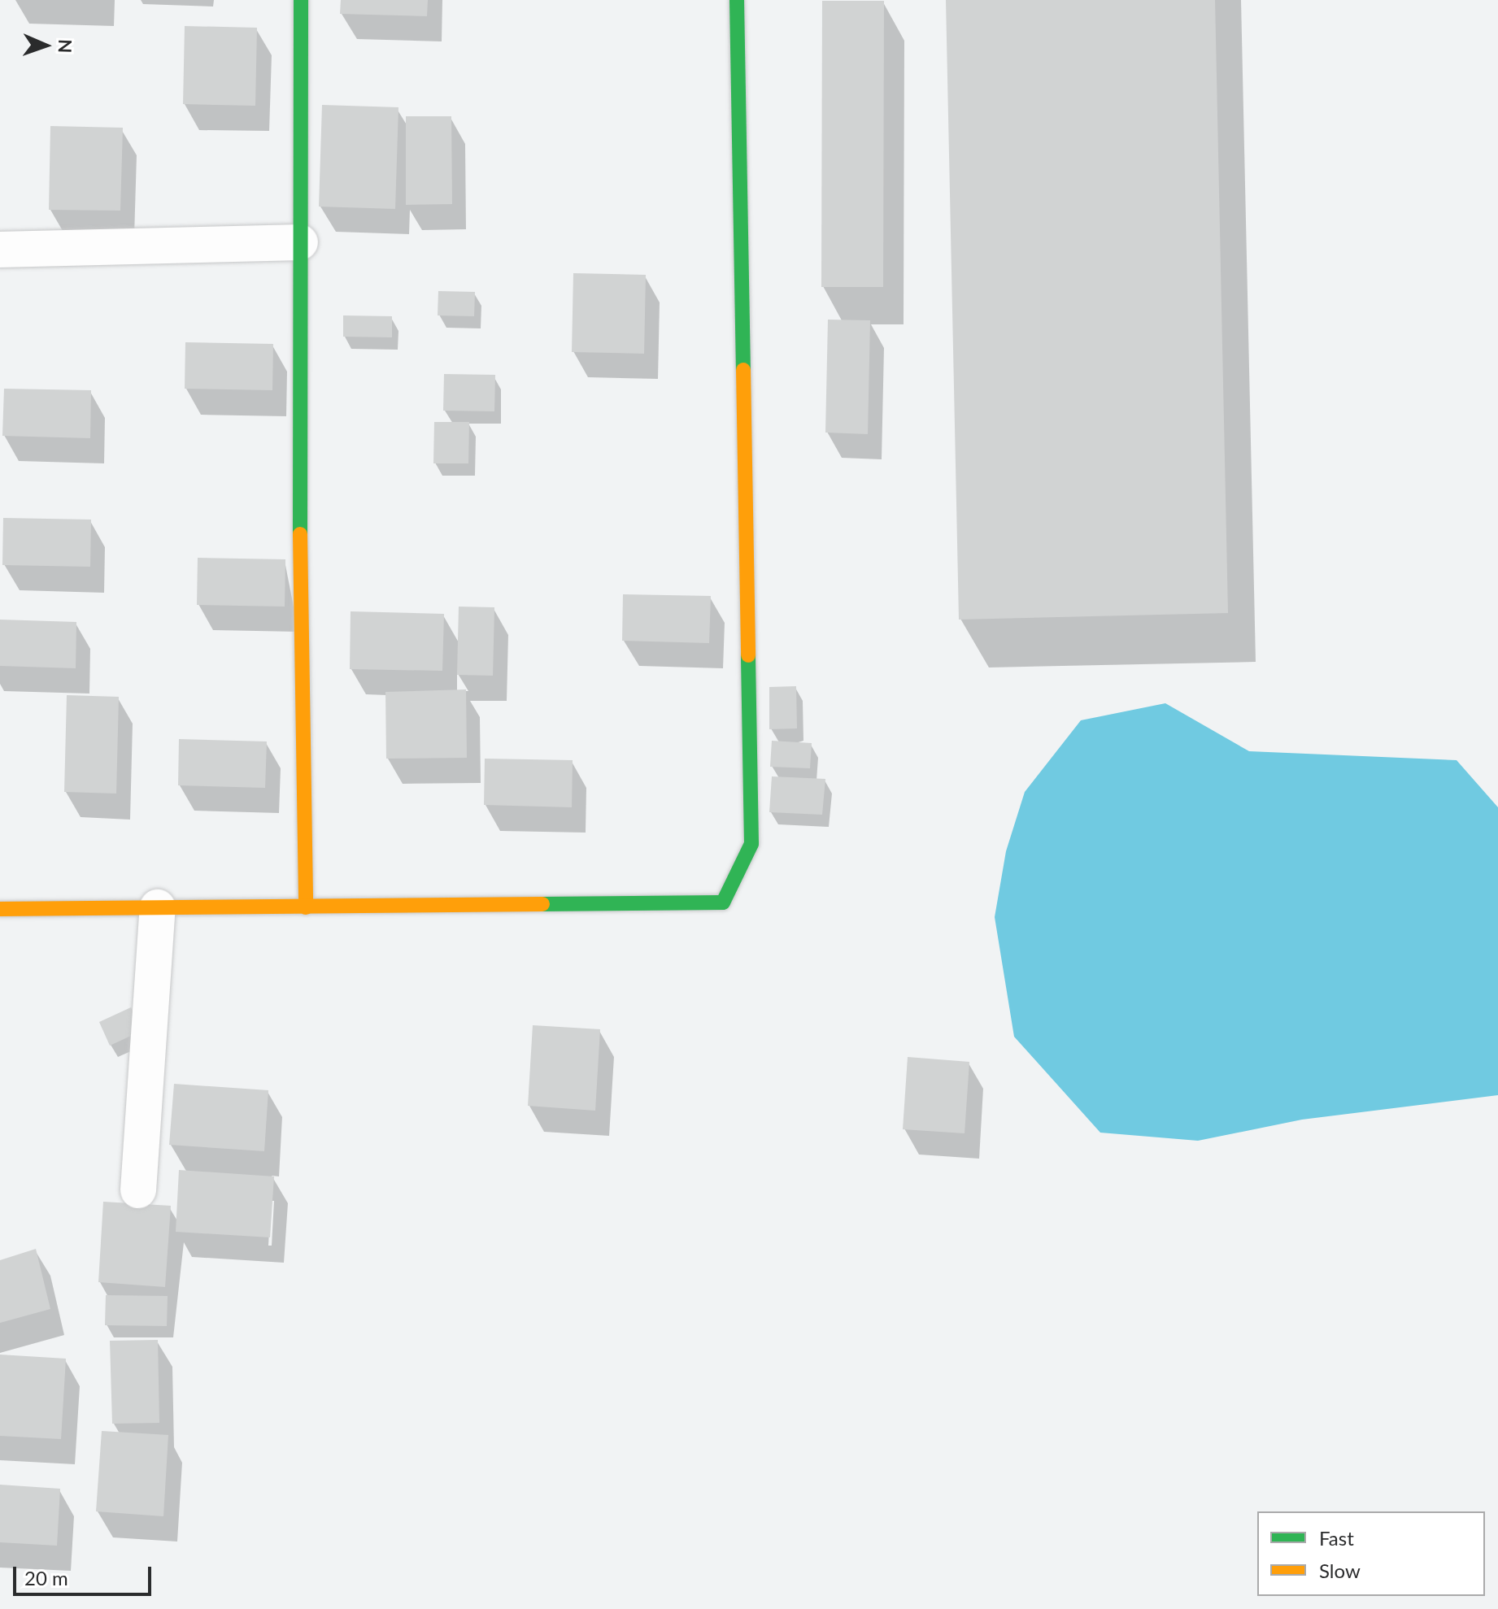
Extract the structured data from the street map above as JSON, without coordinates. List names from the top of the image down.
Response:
{
  "legend": ["Fast", "Slow"],
  "scale_bar": "20 m",
  "north": "right"
}
